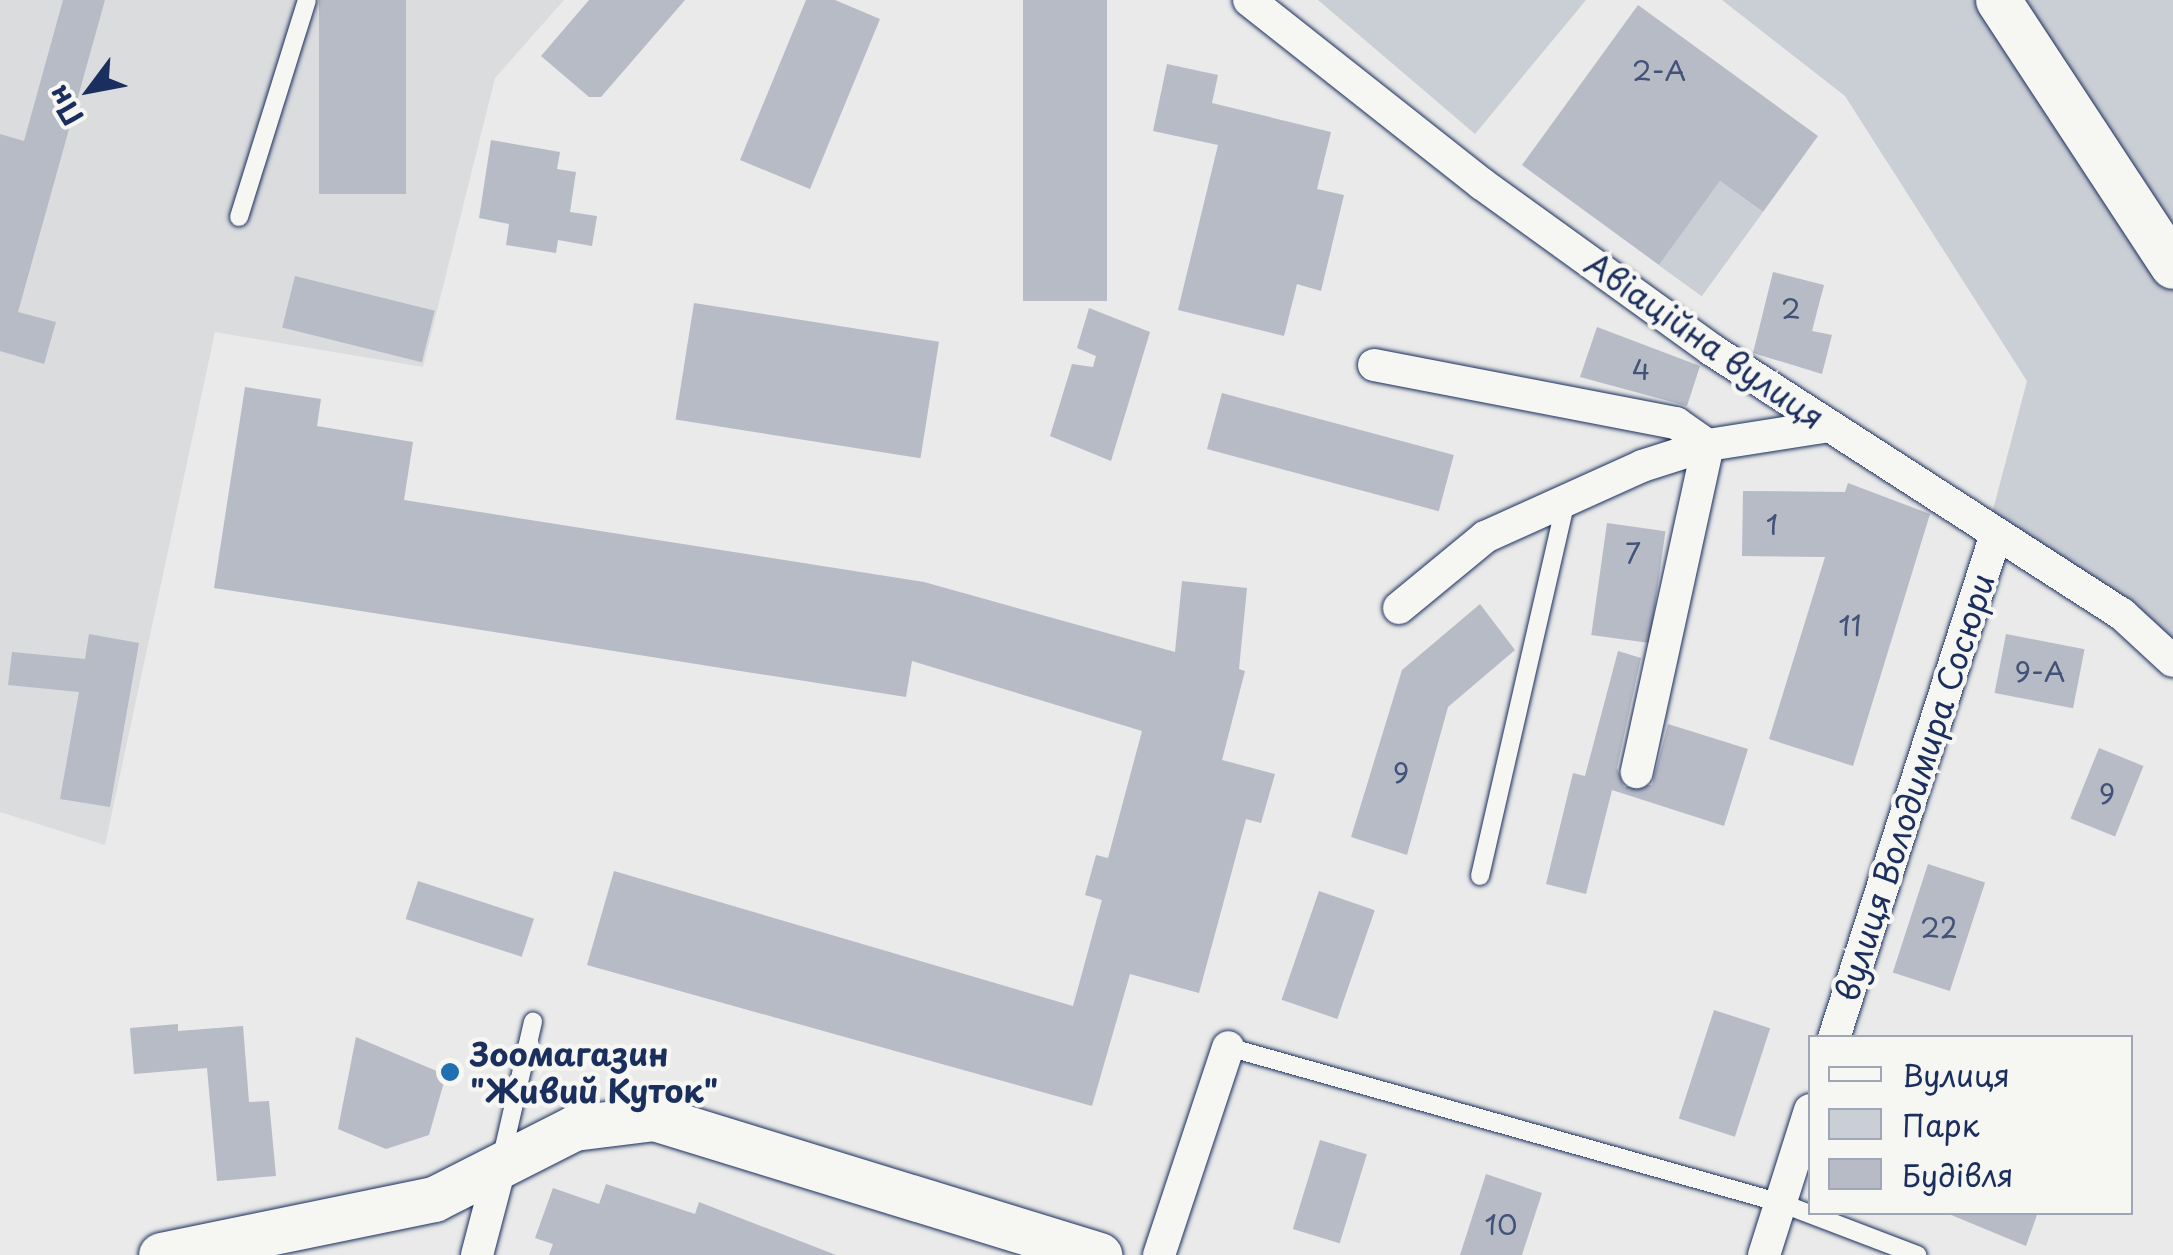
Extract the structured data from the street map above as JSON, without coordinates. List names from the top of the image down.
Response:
{
  "streets": {
    "street": ["Авіаційна вулиця", "вулиця Володимира Сосюри"]
  },
  "crossings": [
    ["Авіаційна вулиця", "вулиця Володимира Сосюри"]
  ],
  "places": ["Зоомагазин \"Живий Куток\""],
  "house_numbers": [
    "2-А",
    "2",
    "4",
    "1",
    "7",
    "11",
    "9-А",
    "9",
    "9",
    "22",
    "10"
  ],
  "legend": ["Вулиця", "Парк", "Будівля"],
  "north": "bottom left"
}
